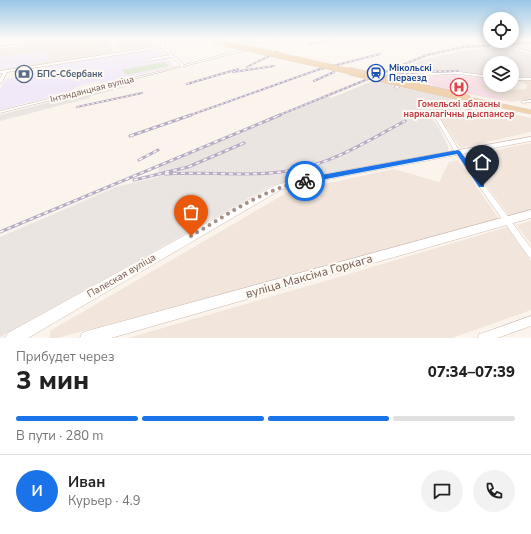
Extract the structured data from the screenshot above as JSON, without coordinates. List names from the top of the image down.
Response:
{
  "streets": {
    "main road": ["Палеская вуліца"],
    "street": ["Інтэнданцкая вуліца", "вуліца Максіма Горкага"]
  },
  "places": {
    "station": ["Мікольскі Пераезд"],
    "bank": ["БПС-Сбербанк"],
    "hospital": ["Гомельскі абласны наркалагічны дыспансер"]
  },
  "page": {
    "heading": ["3 мин", "Прибудет через", "07:34–07:39"],
    "panel": ["Иван", "Курьер · 4.9"],
    "bar": "В пути · 280 m",
    "round": "И"
  }
}
